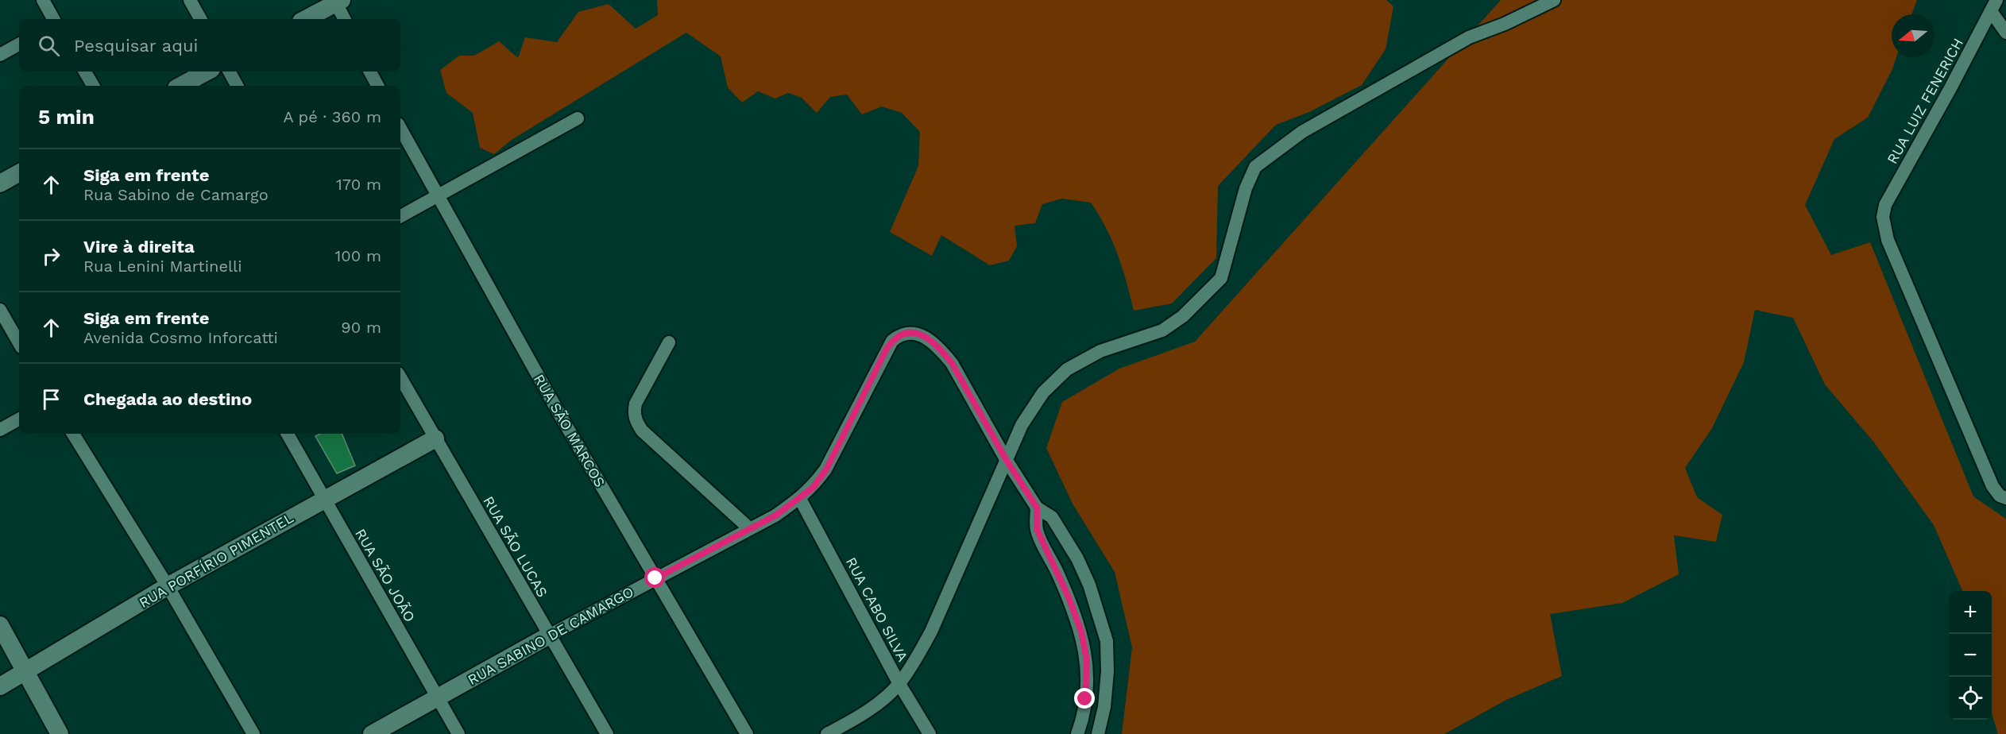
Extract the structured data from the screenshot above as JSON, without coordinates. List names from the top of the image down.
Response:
{
  "streets": {
    "street": [
      "RUA LUIZ FENERICH",
      "RUA SÃO MARCOS",
      "RUA SÃO LUCAS",
      "RUA PORFÍRIO PIMENTEL",
      "RUA SÃO JOÃO",
      "RUA CABO SILVA",
      "RUA SABINO DE CAMARGO"
    ]
  },
  "crossings": [
    ["RUA SÃO MARCOS", "RUA SABINO DE CAMARGO"],
    ["RUA SÃO LUCAS", "RUA PORFÍRIO PIMENTEL"],
    ["RUA SÃO LUCAS", "RUA SABINO DE CAMARGO"],
    ["RUA PORFÍRIO PIMENTEL", "RUA SÃO JOÃO"],
    ["RUA SÃO JOÃO", "RUA SABINO DE CAMARGO"],
    ["RUA CABO SILVA", "RUA SABINO DE CAMARGO"]
  ],
  "north": "left",
  "page": {
    "search": "Pesquisar aqui",
    "heading": ["5 min", "A pé · 360 m"],
    "list": [
      ["Siga em frente", "Rua Sabino de Camargo", "170 m"],
      ["Vire à direita", "Rua Lenini Martinelli", "100 m"],
      ["Siga em frente", "Avenida Cosmo Inforcatti", "90 m"],
      "Chegada ao destino"
    ],
    "map_buttons": ["+", "−"]
  }
}
